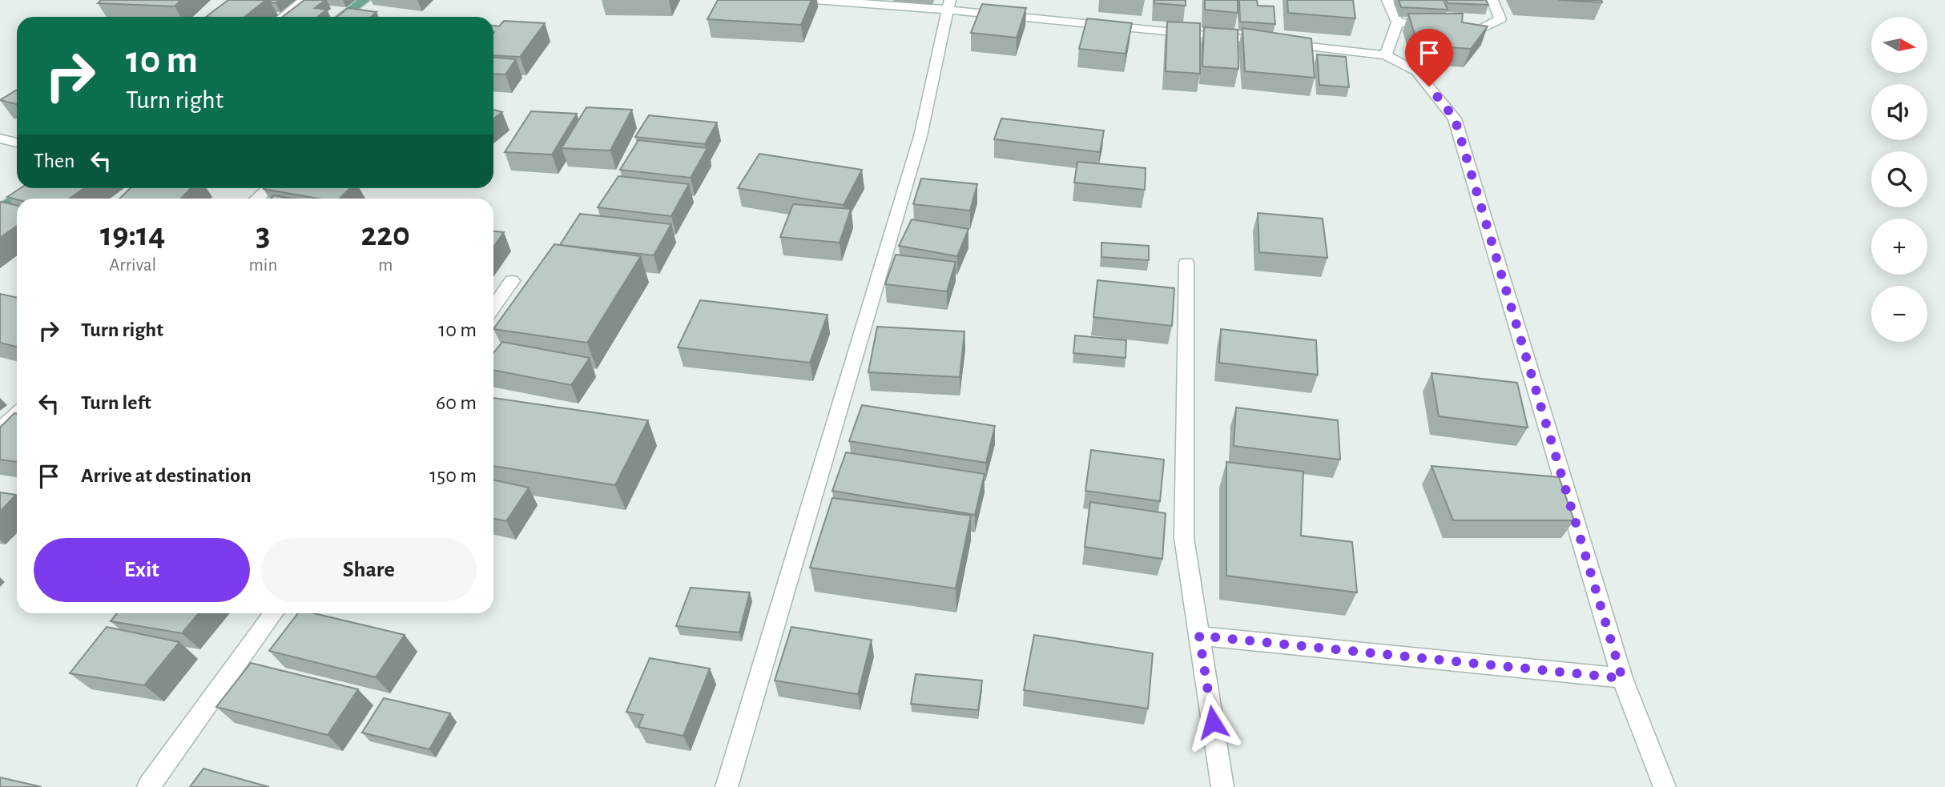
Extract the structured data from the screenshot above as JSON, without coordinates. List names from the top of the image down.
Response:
{
  "north": "right",
  "page": {
    "map_buttons": ["+", "−"],
    "turn": ["10 m", "Turn right"],
    "then": "Then",
    "eta": [
      "19:14",
      "Arrival",
      "3",
      "min",
      "220",
      "m"
    ],
    "list": [
      {
        "name": "Turn right",
        "value": "10 m"
      },
      {
        "name": "Turn left",
        "value": "60 m"
      },
      {
        "name": "Arrive at destination",
        "value": "150 m"
      }
    ],
    "buttons": ["Exit", "Share"]
  }
}
